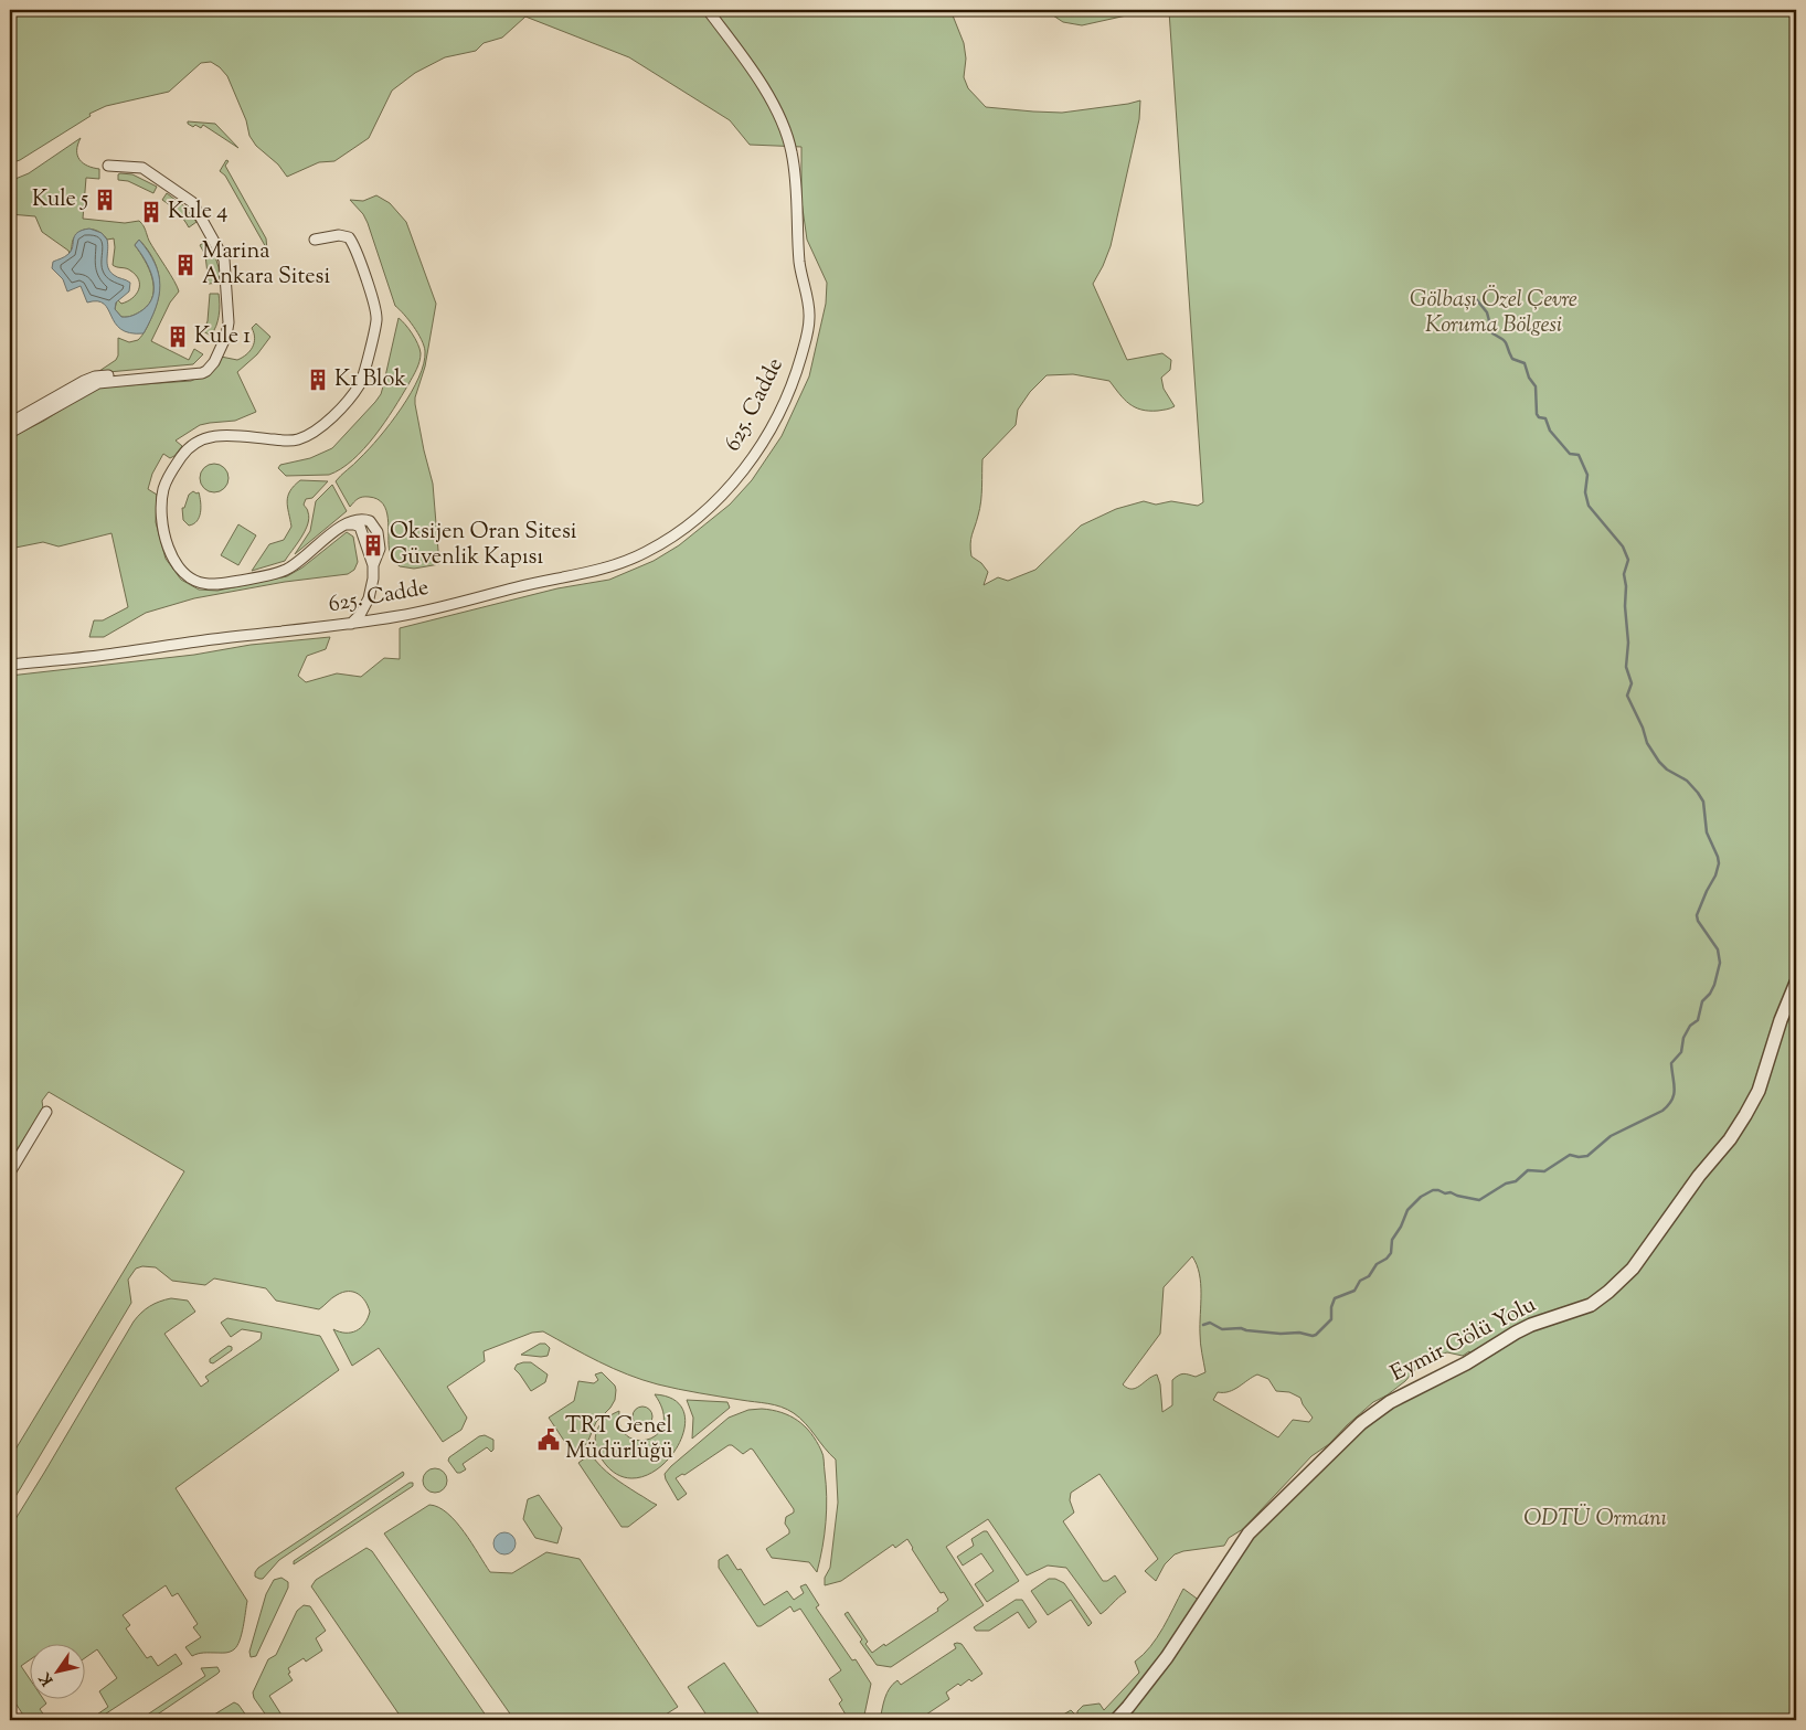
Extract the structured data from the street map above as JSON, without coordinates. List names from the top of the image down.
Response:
{
  "streets": {
    "street": ["625. Cadde", "Eymir Gölü Yolu"]
  },
  "parks": ["Gölbaşı Özel Çevre Koruma Bölgesi", "ODTÜ Ormanı"],
  "places": {
    "building": [
      "Kule 5",
      "Kule 4",
      "Marina Ankara Sitesi",
      "Kule 1",
      "K1 Blok",
      "Oksijen Oran Sitesi Güvenlik Kapısı"
    ],
    "public building": ["TRT Genel Müdürlüğü"]
  },
  "north": "bottom left"
}
